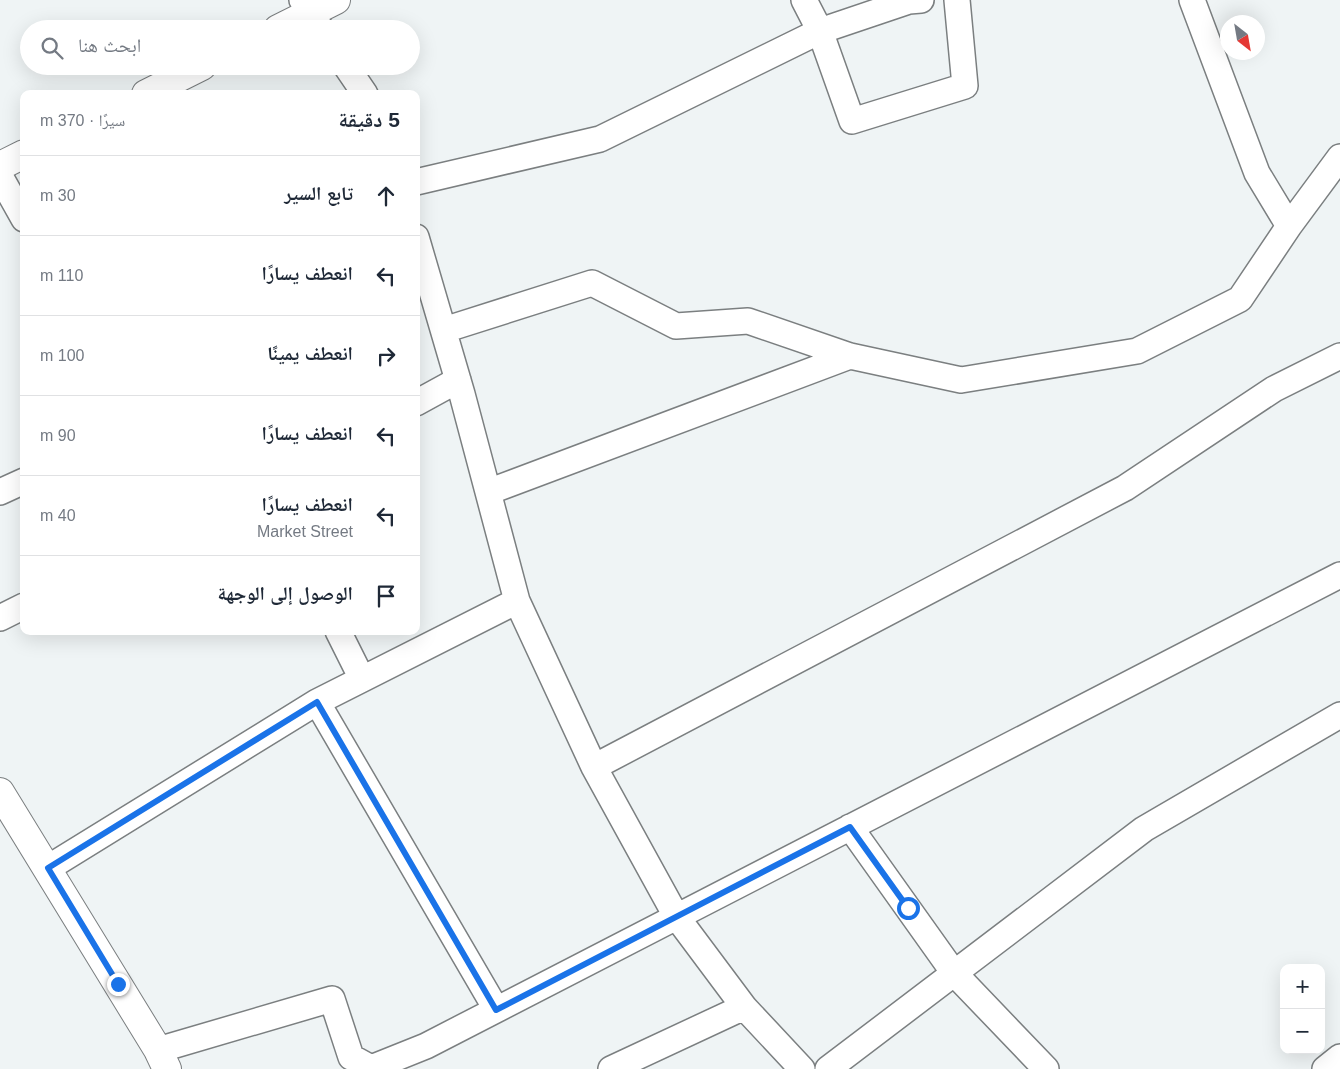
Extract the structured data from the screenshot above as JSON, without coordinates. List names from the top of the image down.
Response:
{
  "north": "bottom right",
  "page": {
    "search": "ابحث هنا",
    "heading": ["5 دقيقة", "سيرًا · 370 m"],
    "list": [
      ["تابع السير", "30 m"],
      ["انعطف يسارًا", "110 m"],
      ["انعطف يمينًا", "100 m"],
      ["انعطف يسارًا", "90 m"],
      ["انعطف يسارًا", "Market Street", "40 m"],
      "الوصول إلى الوجهة"
    ],
    "map_buttons": ["+", "−"]
  }
}
